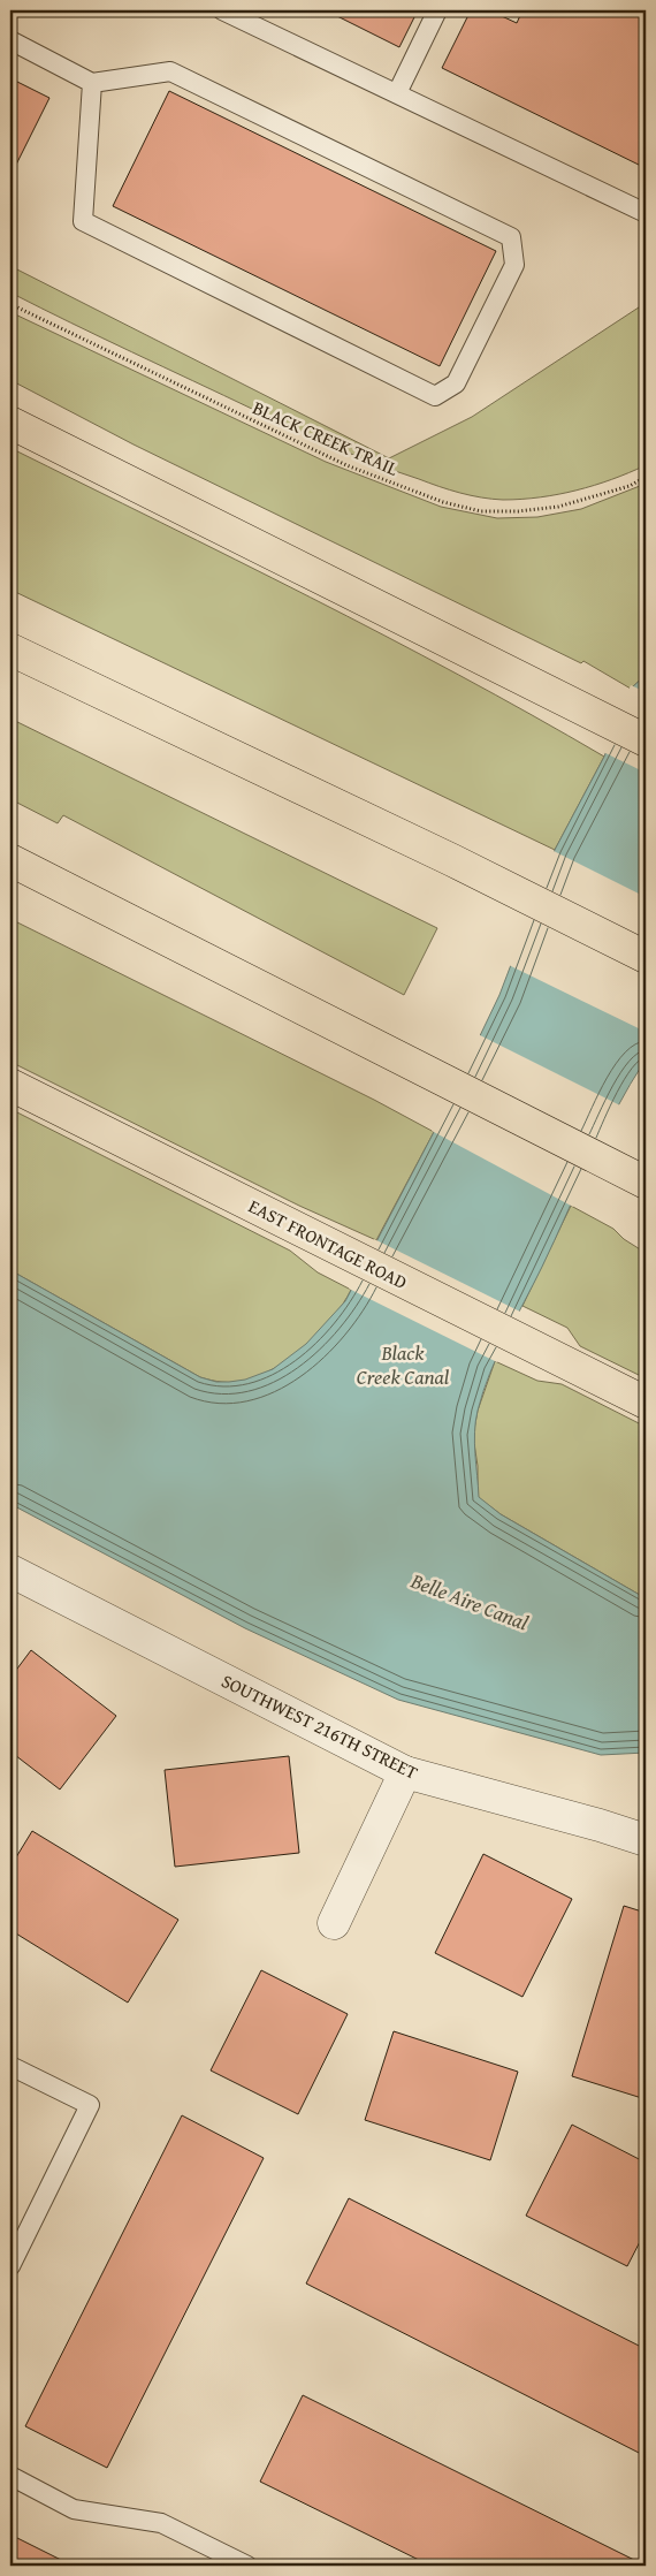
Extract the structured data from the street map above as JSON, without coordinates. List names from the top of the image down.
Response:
{
  "streets": {
    "main road": ["EAST FRONTAGE ROAD"],
    "street": ["SOUTHWEST 216TH STREET"],
    "path": ["BLACK CREEK TRAIL"]
  },
  "water": ["Black Creek Canal", "Belle Aire Canal"]
}
